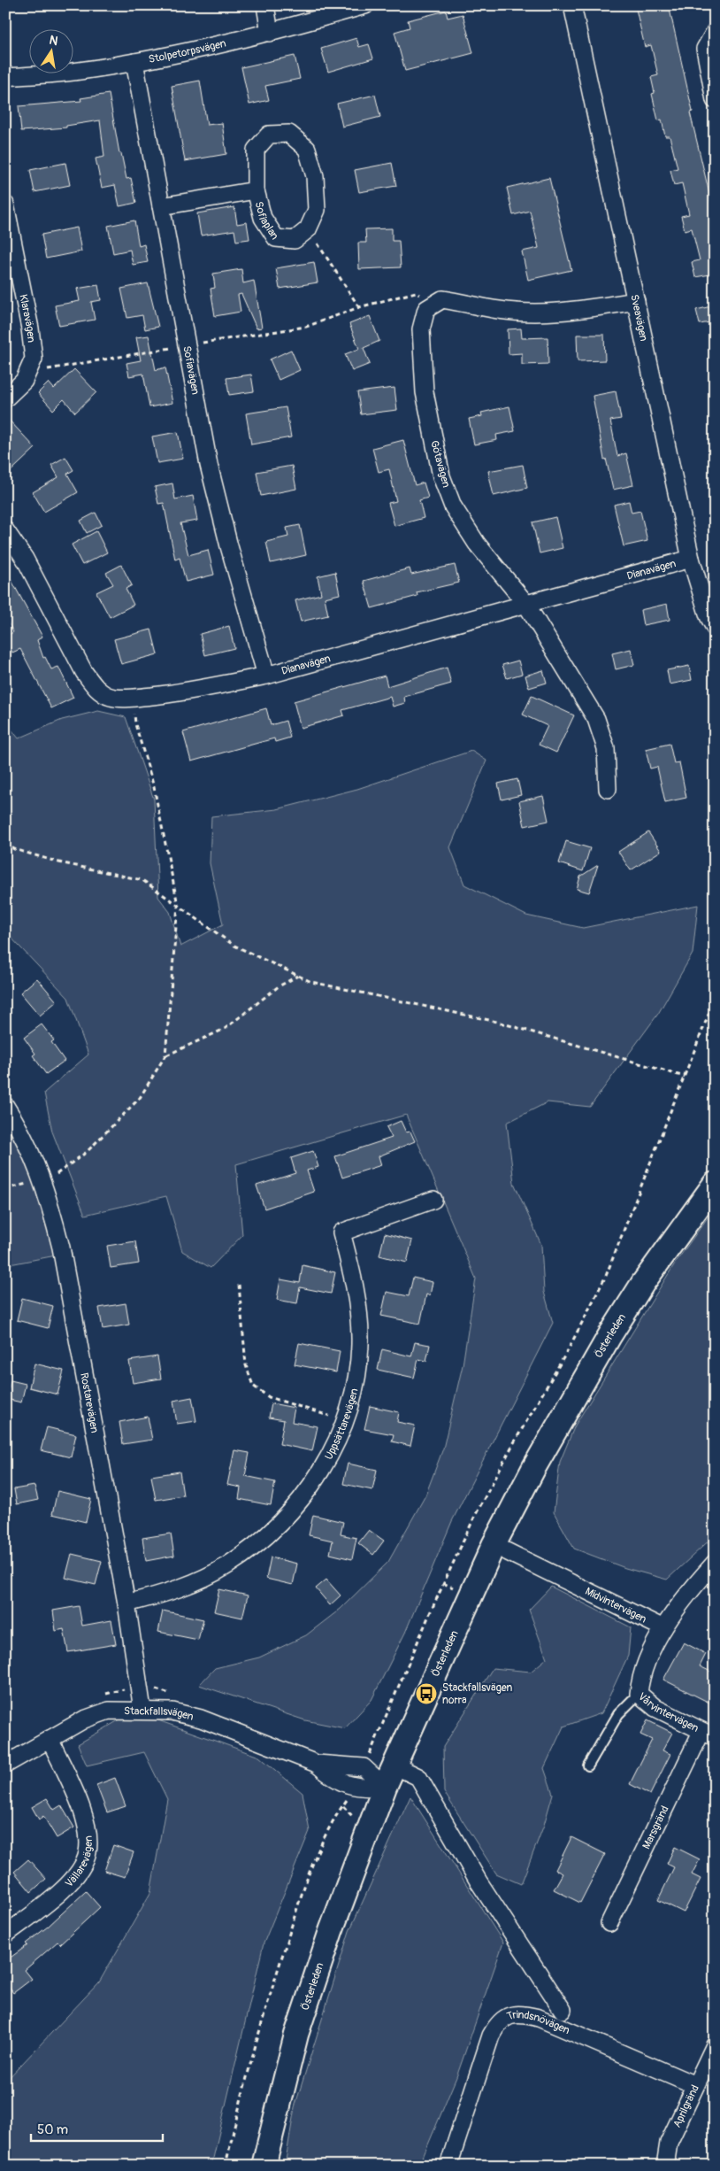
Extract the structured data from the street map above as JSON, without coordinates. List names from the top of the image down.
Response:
{
  "streets": {
    "main road": ["Österleden"],
    "street": [
      "Stolpetorpsvägen",
      "Sofiaplan",
      "Sveavägen",
      "Klaravägen",
      "Sofiavägen",
      "Götavägen",
      "Dianavägen",
      "Rostarevägen",
      "Uppsättarevägen",
      "Midvintervägen",
      "Vårvintervägen",
      "Stackfallsvägen",
      "Marsgränd",
      "Vällarevägen",
      "Trindsnövägen",
      "Aprilgränd"
    ]
  },
  "crossings": [
    ["Stolpetorpsvägen", "Sofiavägen"],
    ["Sofiaplan", "Sofiavägen"],
    ["Sveavägen", "Dianavägen"],
    ["Sofiavägen", "Dianavägen"],
    ["Götavägen", "Dianavägen"],
    ["Österleden", "Midvintervägen"],
    ["Österleden", "Stackfallsvägen"],
    ["Rostarevägen", "Uppsättarevägen"],
    ["Rostarevägen", "Stackfallsvägen"],
    ["Midvintervägen", "Vårvintervägen"],
    ["Vårvintervägen", "Marsgränd"],
    ["Stackfallsvägen", "Vällarevägen"],
    ["Trindsnövägen", "Aprilgränd"]
  ],
  "places": {
    "bus stop": ["Stackfallsvägen norra"]
  },
  "scale_bar": "50 m",
  "north": "top"
}
